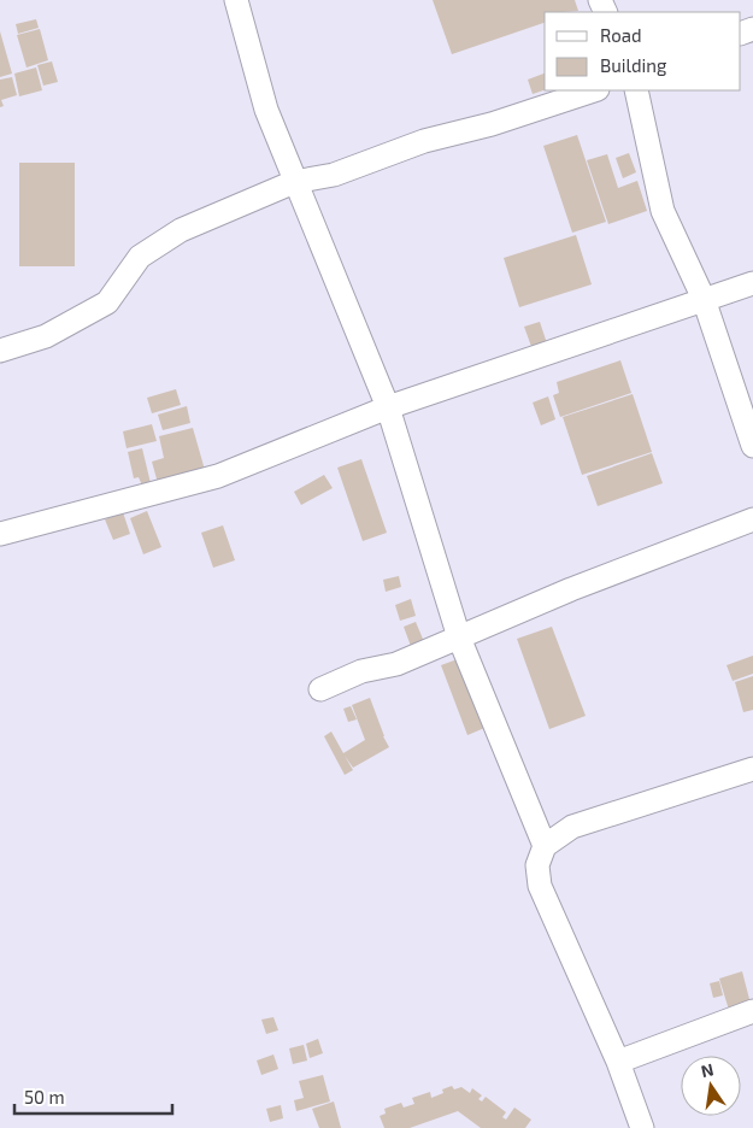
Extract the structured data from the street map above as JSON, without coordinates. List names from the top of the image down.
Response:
{
  "legend": ["Road", "Building"],
  "scale_bar": "50 m",
  "north": "top"
}
